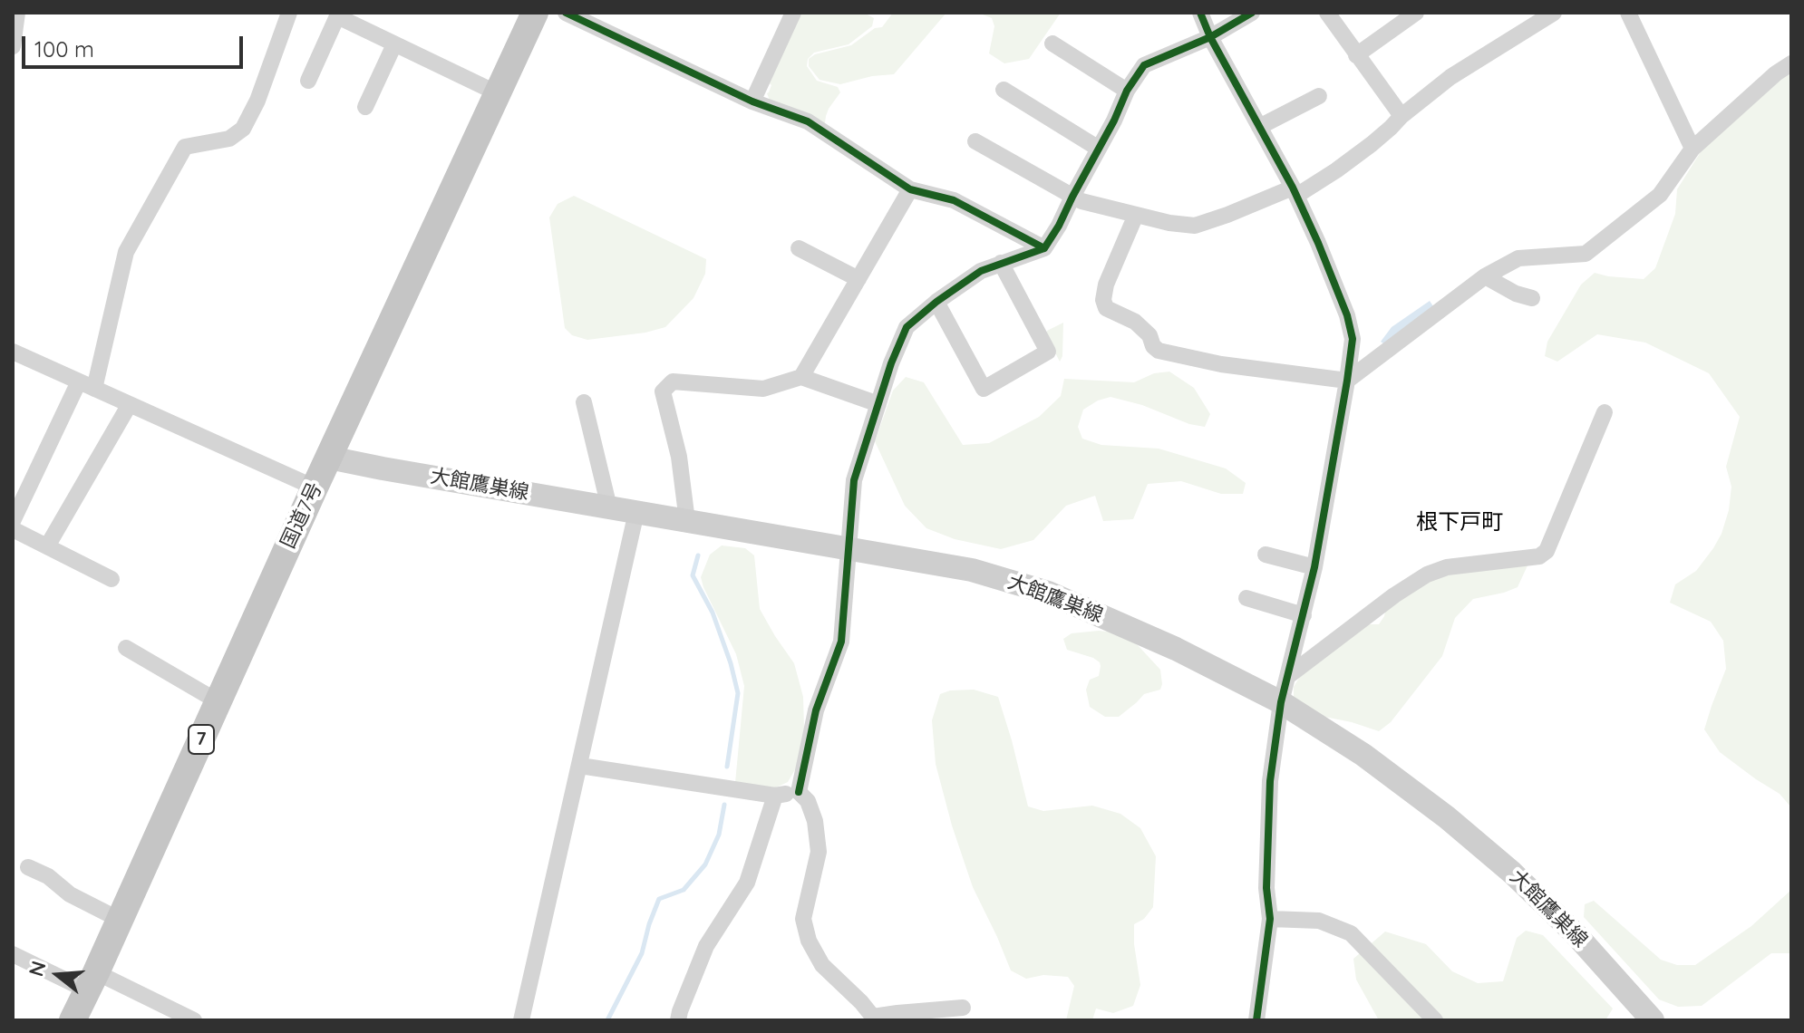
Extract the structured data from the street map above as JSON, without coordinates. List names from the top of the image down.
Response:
{
  "streets": {
    "highway": ["国道7号", "7"],
    "main road": ["大館鷹巣線"]
  },
  "crossings": [
    ["大館鷹巣線", "国道7号"]
  ],
  "districts": ["根下戸町"],
  "scale_bar": "100 m",
  "north": "left"
}
